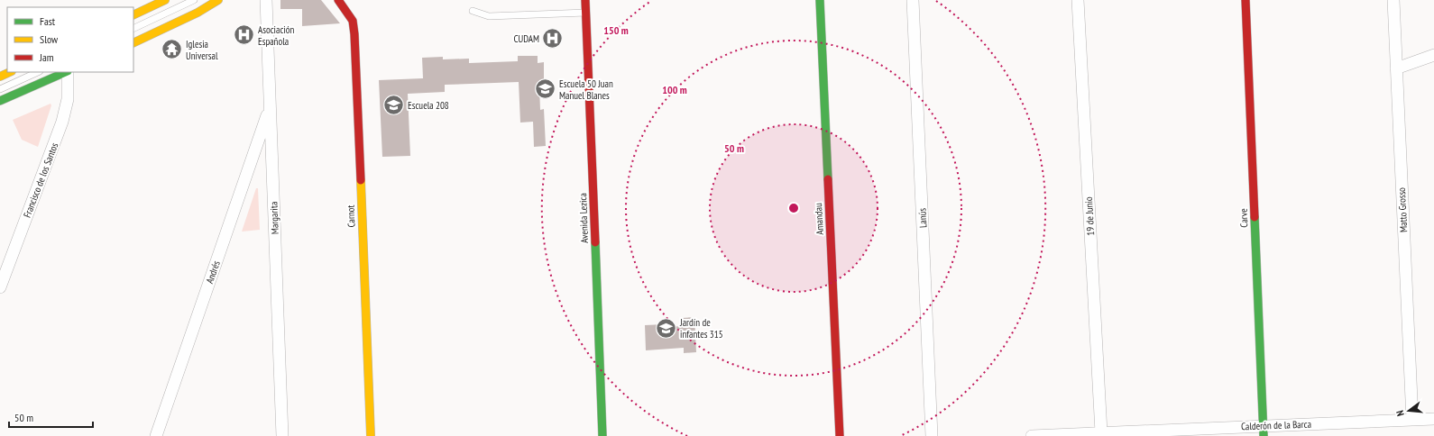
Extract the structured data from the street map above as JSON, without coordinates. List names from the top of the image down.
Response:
{
  "streets": {
    "street": [
      "Francisco de los Santos",
      "Matto Grosso",
      "Carnot",
      "19 de Junio",
      "Margarita",
      "Avenida Lezica",
      "Lanús",
      "Carve",
      "Amandau",
      "Andrés",
      "Calderón de la Barca"
    ]
  },
  "crossings": [
    ["Matto Grosso", "Calderón de la Barca"],
    ["19 de Junio", "Calderón de la Barca"],
    ["Margarita", "Andrés"],
    ["Carve", "Calderón de la Barca"]
  ],
  "places": {
    "hospital": ["Asociación Española", "CUDAM"],
    "temple": ["Iglesia Universal"],
    "school or university": ["Escuela 50 Juan Manuel Blanes", "Escuela 208", "Jardín de infantes 315"]
  },
  "legend": ["Fast", "Slow", "Jam"],
  "scale_bar": "50 m",
  "north": "left",
  "rings": ["150 m", "100 m", "50 m"]
}
